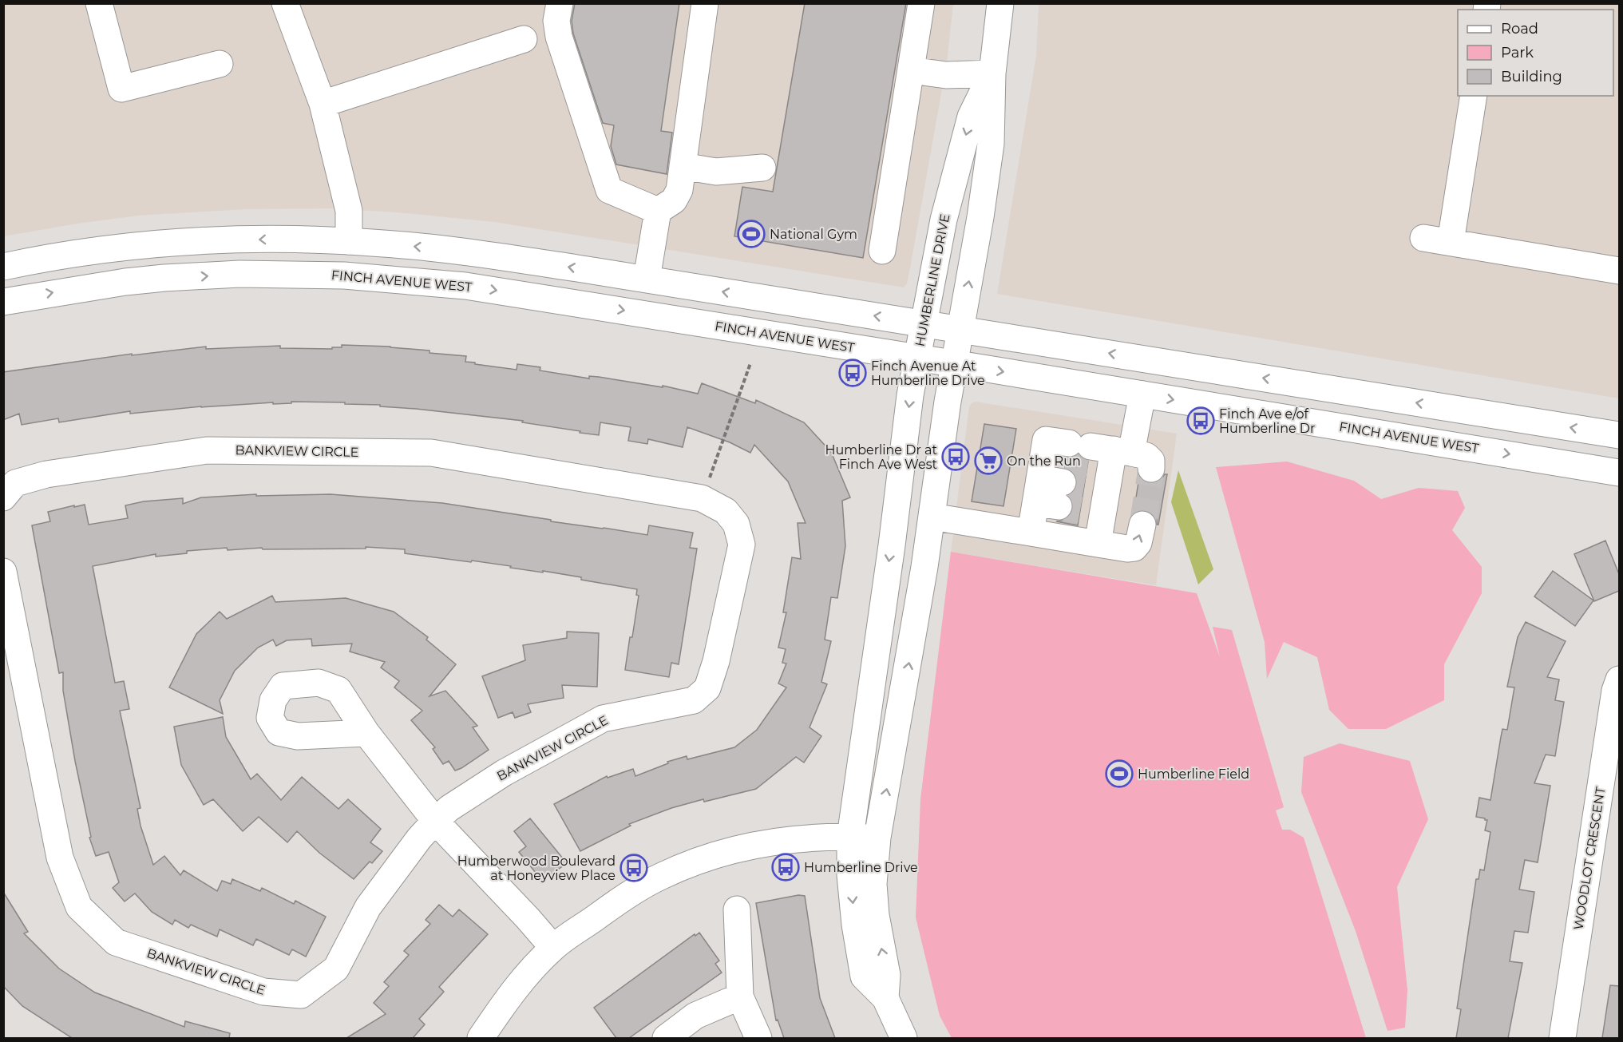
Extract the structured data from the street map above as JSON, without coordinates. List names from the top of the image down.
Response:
{
  "streets": {
    "street": [
      "HUMBERLINE DRIVE",
      "FINCH AVENUE WEST",
      "BANKVIEW CIRCLE",
      "WOODLOT CRESCENT"
    ]
  },
  "crossings": [
    ["HUMBERLINE DRIVE", "FINCH AVENUE WEST"]
  ],
  "places": {
    "sports": ["National Gym", "Humberline Field"],
    "bus stop": [
      "Finch Avenue At Humberline Drive",
      "Finch Ave e/of Humberline Dr",
      "Humberline Dr at Finch Ave West",
      "Humberline Drive",
      "Humberwood Boulevard at Honeyview Place"
    ],
    "supermarket": ["On the Run"]
  },
  "legend": ["Road", "Park", "Building"]
}
